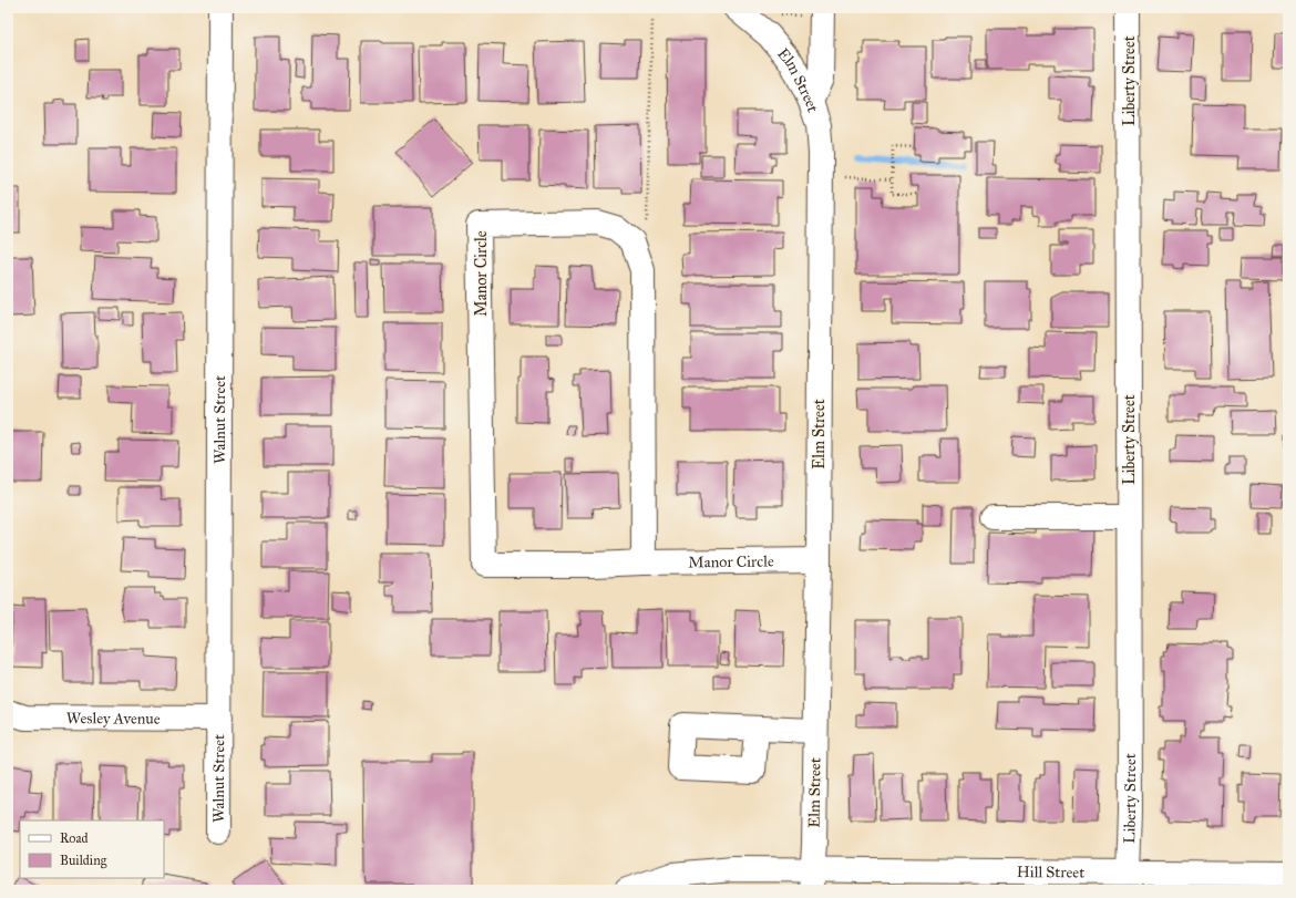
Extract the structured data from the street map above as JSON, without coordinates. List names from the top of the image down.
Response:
{
  "streets": {
    "street": [
      "Liberty Street",
      "Elm Street",
      "Manor Circle",
      "Walnut Street",
      "Wesley Avenue",
      "Hill Street"
    ]
  },
  "crossings": [
    ["Liberty Street", "Hill Street"],
    ["Elm Street", "Manor Circle"],
    ["Elm Street", "Hill Street"],
    ["Walnut Street", "Wesley Avenue"]
  ],
  "legend": ["Road", "Building"]
}
